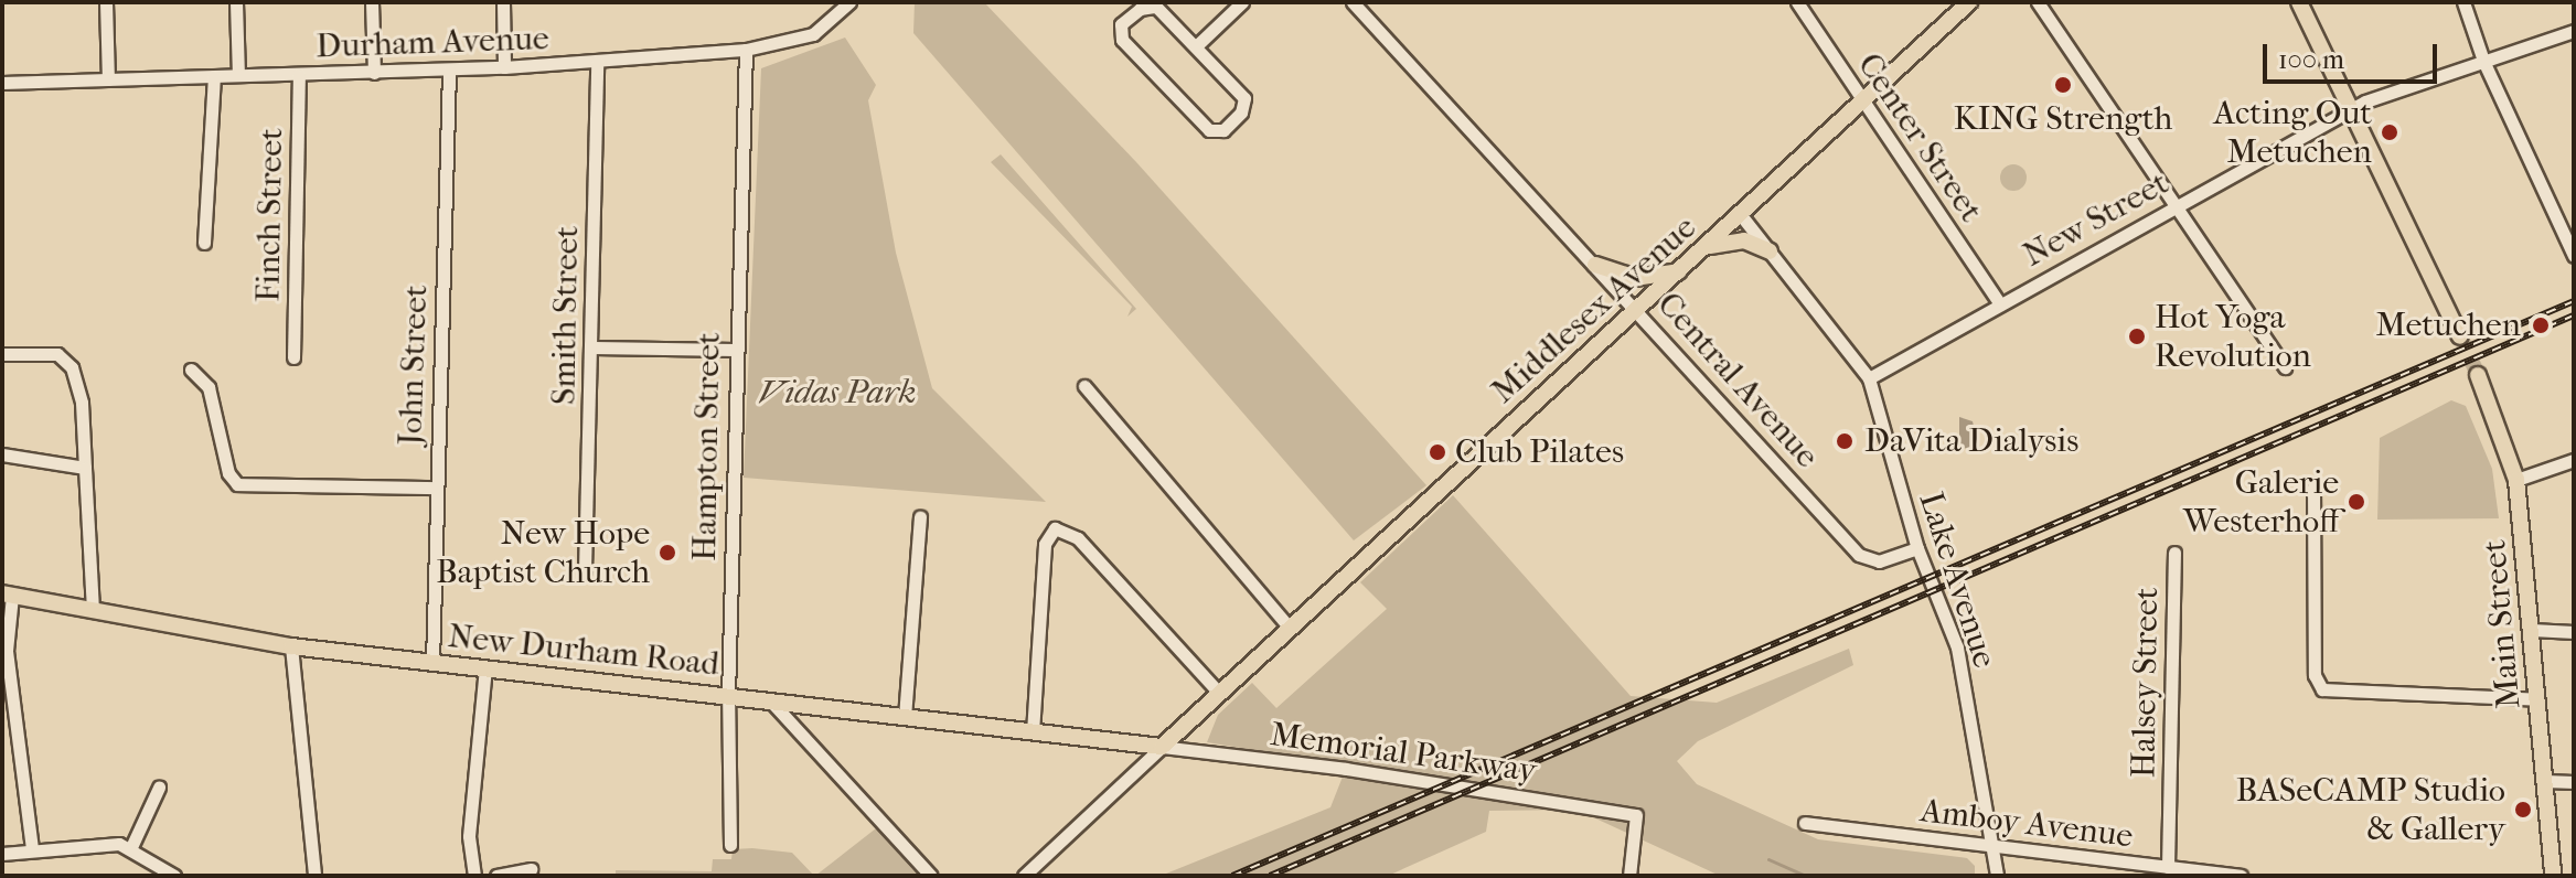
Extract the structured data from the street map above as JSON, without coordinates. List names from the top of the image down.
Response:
{
  "streets": {
    "main road": ["Middlesex Avenue", "Main Street", "New Durham Road"],
    "street": [
      "Durham Avenue",
      "Center Street",
      "Finch Street",
      "New Street",
      "Smith Street",
      "John Street",
      "Central Avenue",
      "Hampton Street",
      "Lake Avenue",
      "Halsey Street",
      "Memorial Parkway",
      "Amboy Avenue"
    ]
  },
  "crossings": [
    ["Durham Avenue", "Finch Street"],
    ["Durham Avenue", "Smith Street"],
    ["Durham Avenue", "John Street"],
    ["Durham Avenue", "Hampton Street"],
    ["Center Street", "New Street"],
    ["Center Street", "Middlesex Avenue"],
    ["New Street", "Lake Avenue"],
    ["Middlesex Avenue", "Central Avenue"],
    ["Middlesex Avenue", "Lake Avenue"],
    ["Middlesex Avenue", "New Durham Road"],
    ["Middlesex Avenue", "Memorial Parkway"],
    ["John Street", "New Durham Road"],
    ["Central Avenue", "Lake Avenue"],
    ["Hampton Street", "New Durham Road"],
    ["Lake Avenue", "Amboy Avenue"],
    ["New Durham Road", "Memorial Parkway"],
    ["Halsey Street", "Amboy Avenue"]
  ],
  "parks": ["Vidas Park"],
  "places": [
    "KING Strength",
    "Acting Out Metuchen",
    "Metuchen",
    "Hot Yoga Revolution",
    "DaVita Dialysis",
    "Club Pilates",
    "Galerie Westerhoff",
    "New Hope Baptist Church",
    "BASeCAMP Studio & Gallery"
  ],
  "scale_bar": "100 m"
}
